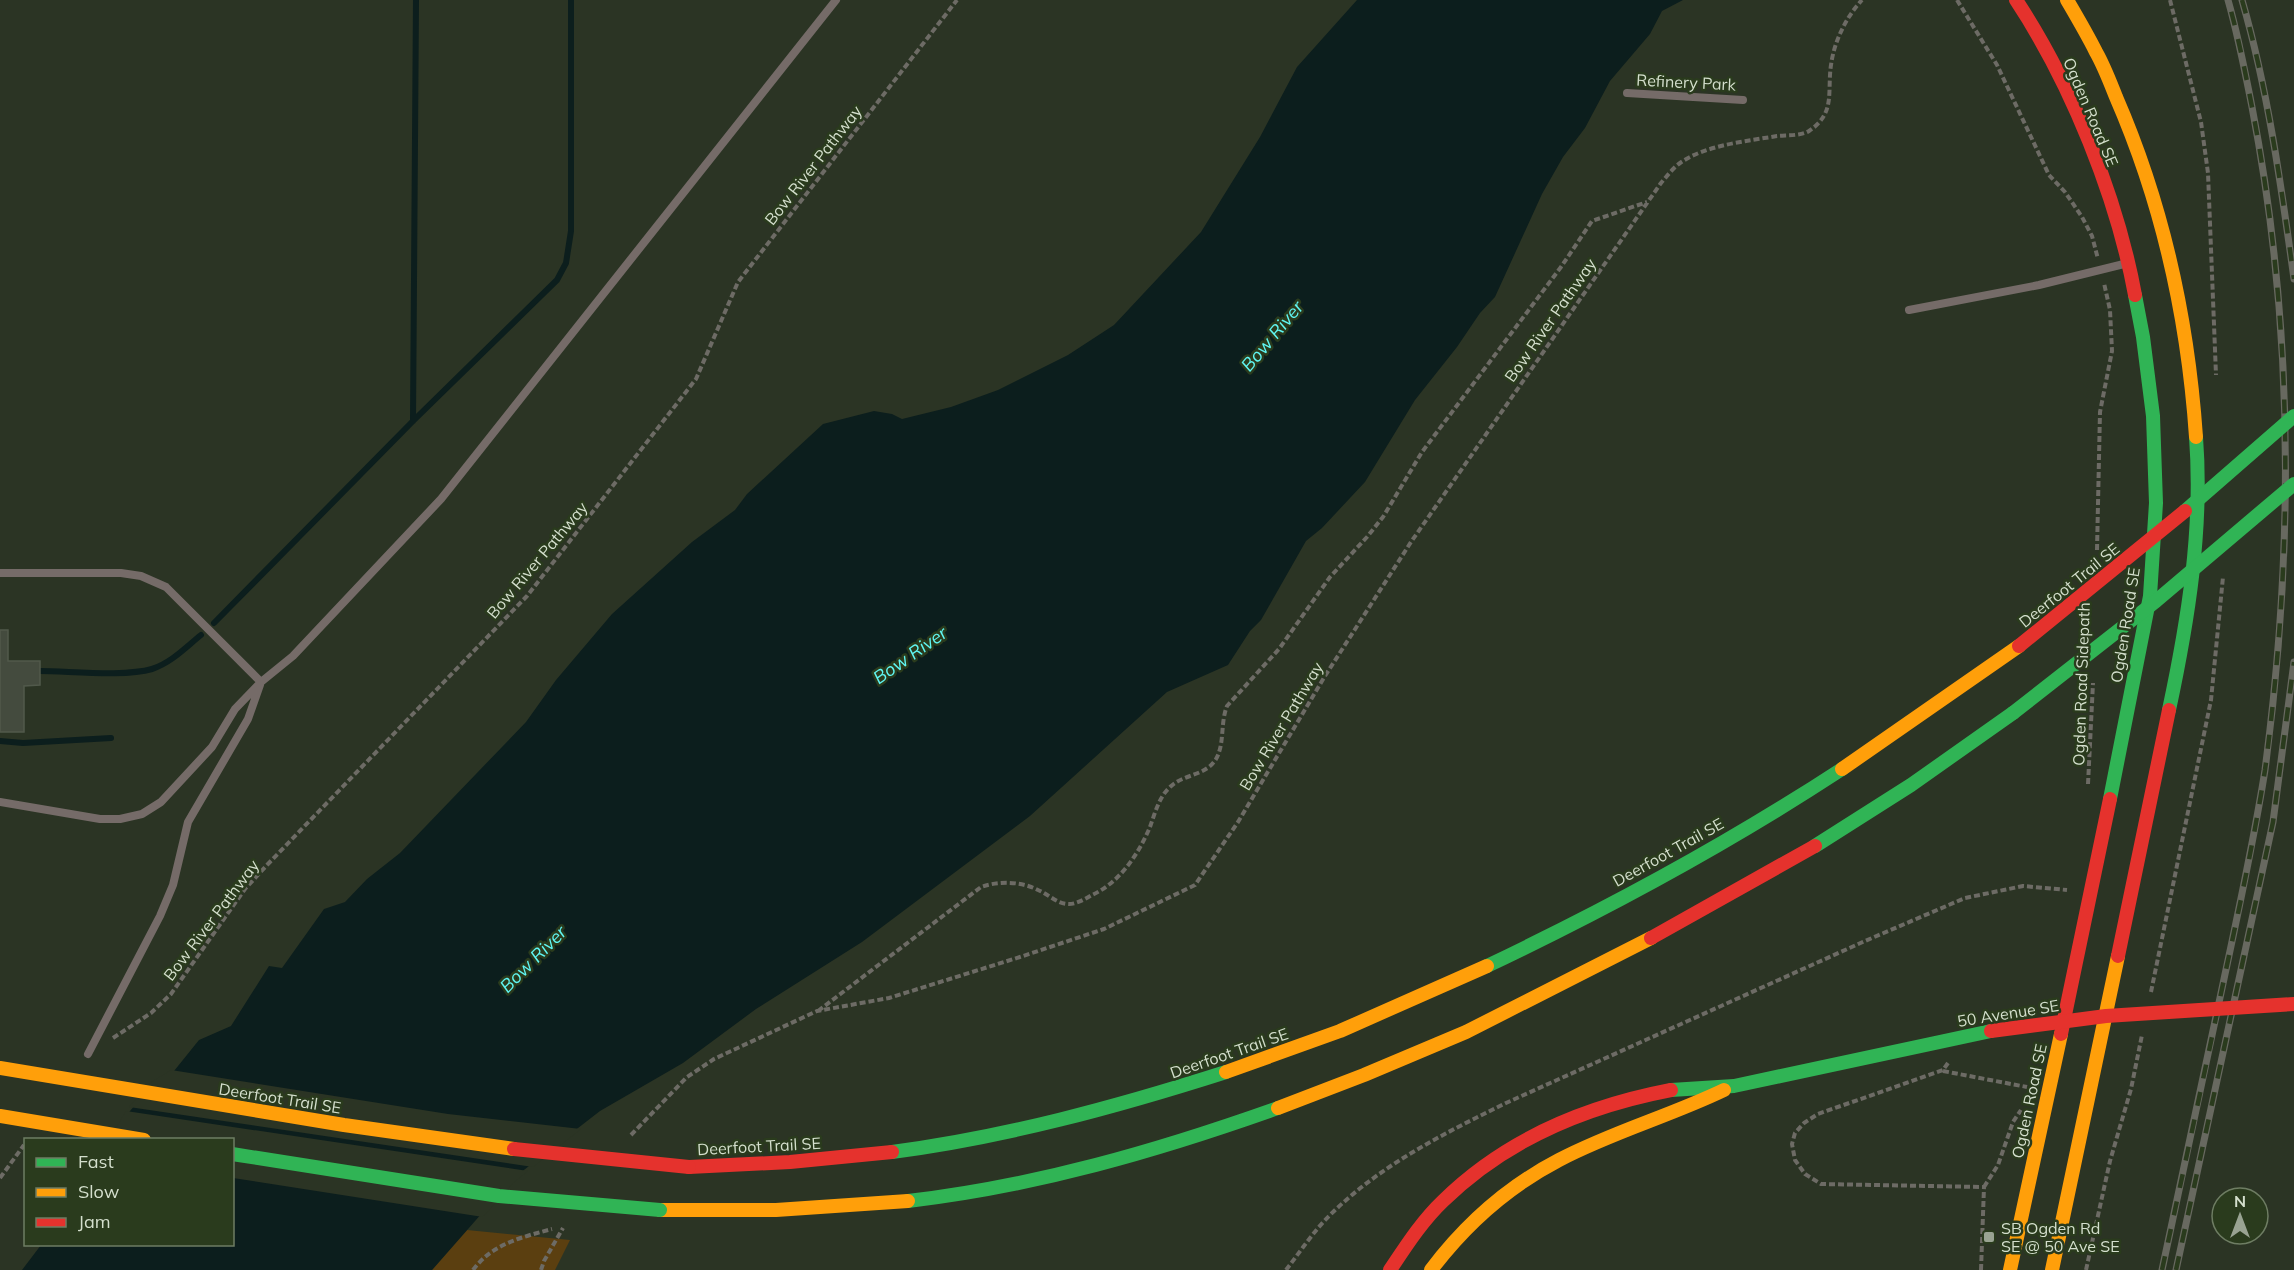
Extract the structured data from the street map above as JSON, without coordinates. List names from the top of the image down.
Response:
{
  "streets": {
    "main road": ["Ogden Road SE", "Deerfoot Trail SE", "50 Avenue SE"],
    "lane": ["Refinery Park"],
    "path": ["Bow River Pathway", "Ogden Road Sidepath"]
  },
  "water": ["Bow River"],
  "places": {
    "transit": ["SB Ogden Rd SE @ 50 Ave SE"]
  },
  "legend": ["Fast", "Slow", "Jam"],
  "north": "top"
}
